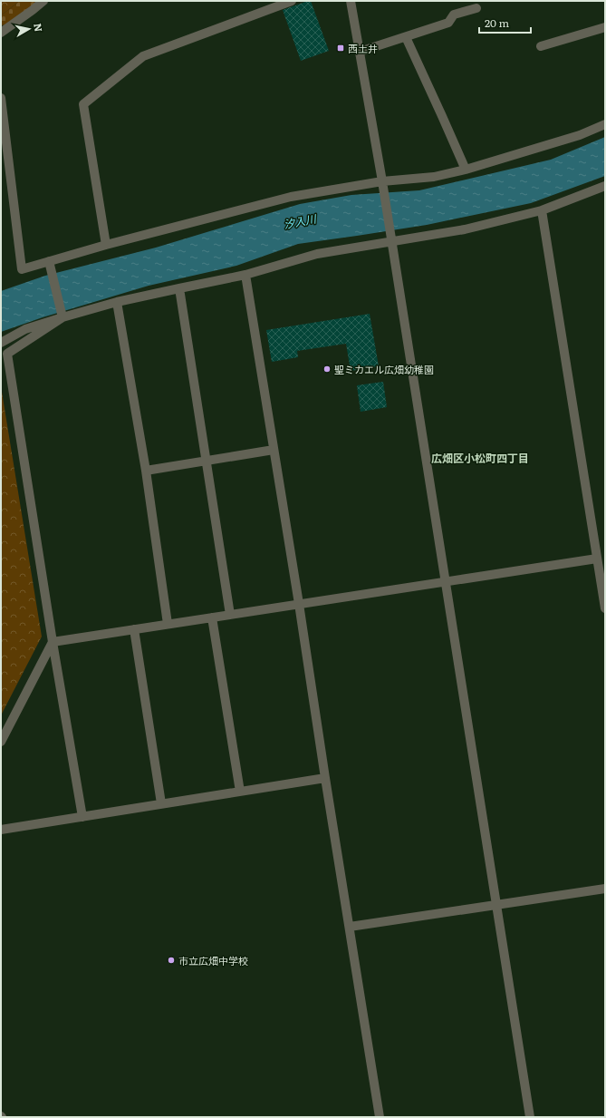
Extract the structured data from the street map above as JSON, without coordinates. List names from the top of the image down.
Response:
{
  "districts": ["広畑区小松町四丁目"],
  "water": ["汐入川"],
  "places": {
    "transit": ["西土井"],
    "other": ["聖ミカエル広畑幼稚園", "市立広畑中学校"]
  },
  "scale_bar": "20 m",
  "north": "right"
}
